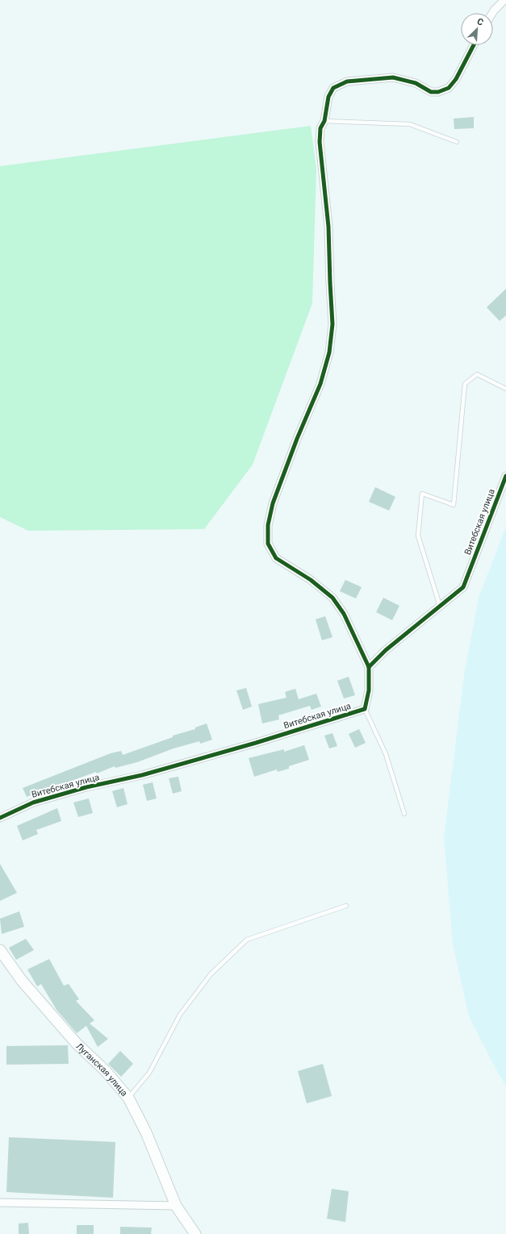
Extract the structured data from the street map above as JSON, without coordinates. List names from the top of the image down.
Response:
{
  "streets": {
    "street": ["Витебская улица", "Луганская улица"]
  },
  "north": "top right"
}
